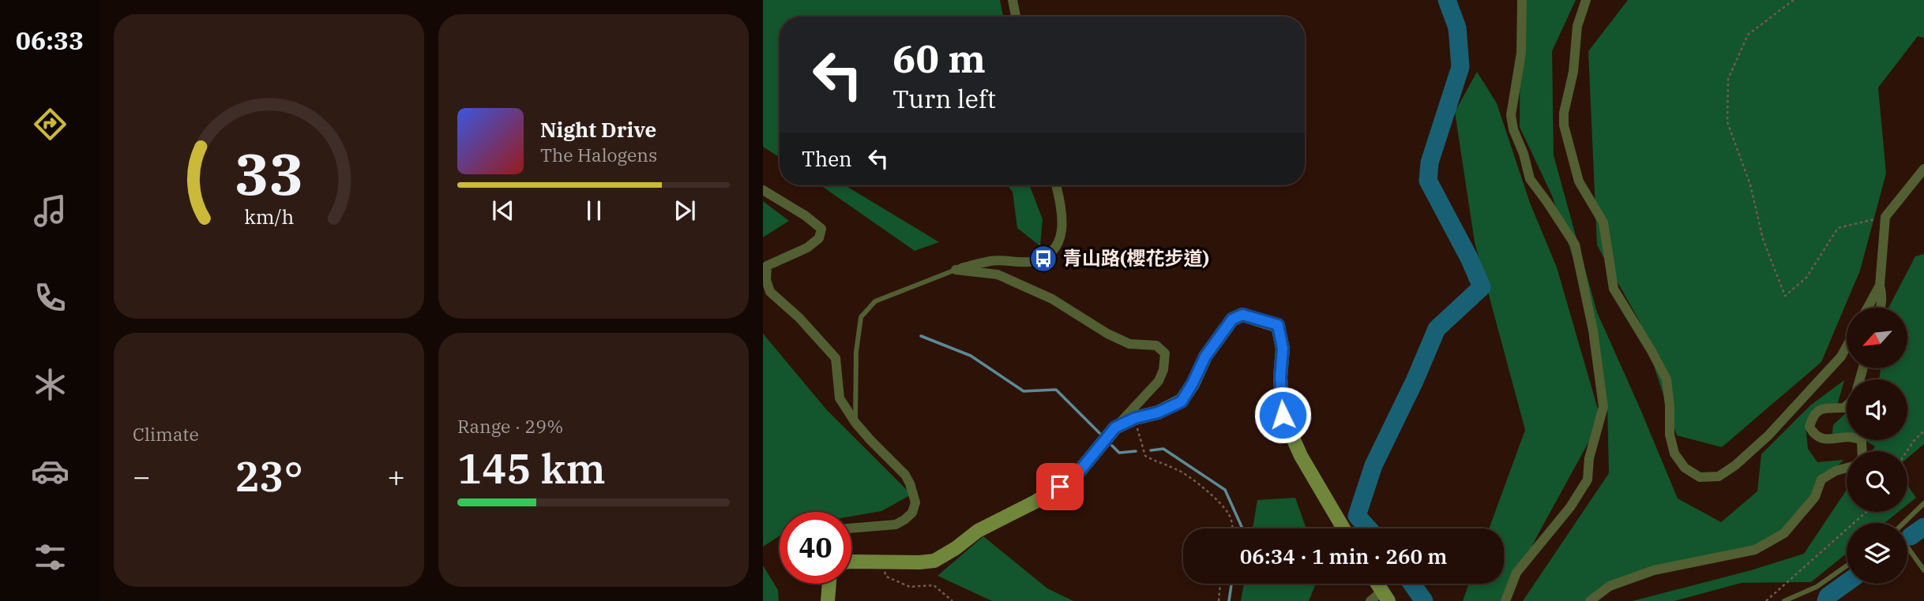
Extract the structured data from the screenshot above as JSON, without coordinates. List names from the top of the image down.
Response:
{
  "places": {
    "bus stop": ["青山路(櫻花步道)"]
  },
  "north": "bottom left",
  "page": {
    "tabs": "06:33",
    "turn": ["60 m", "Turn left"],
    "song": ["Night Drive", "The Halogens"],
    "then": "Then",
    "tile": [
      "Climate",
      ["Range · 29%", "145 km"]
    ],
    "heat": ["−", "23°", "+"],
    "limit": "40",
    "trip": "06:34 · 1 min · 260 m",
    "gauge": ["33", "km/h"]
  }
}
